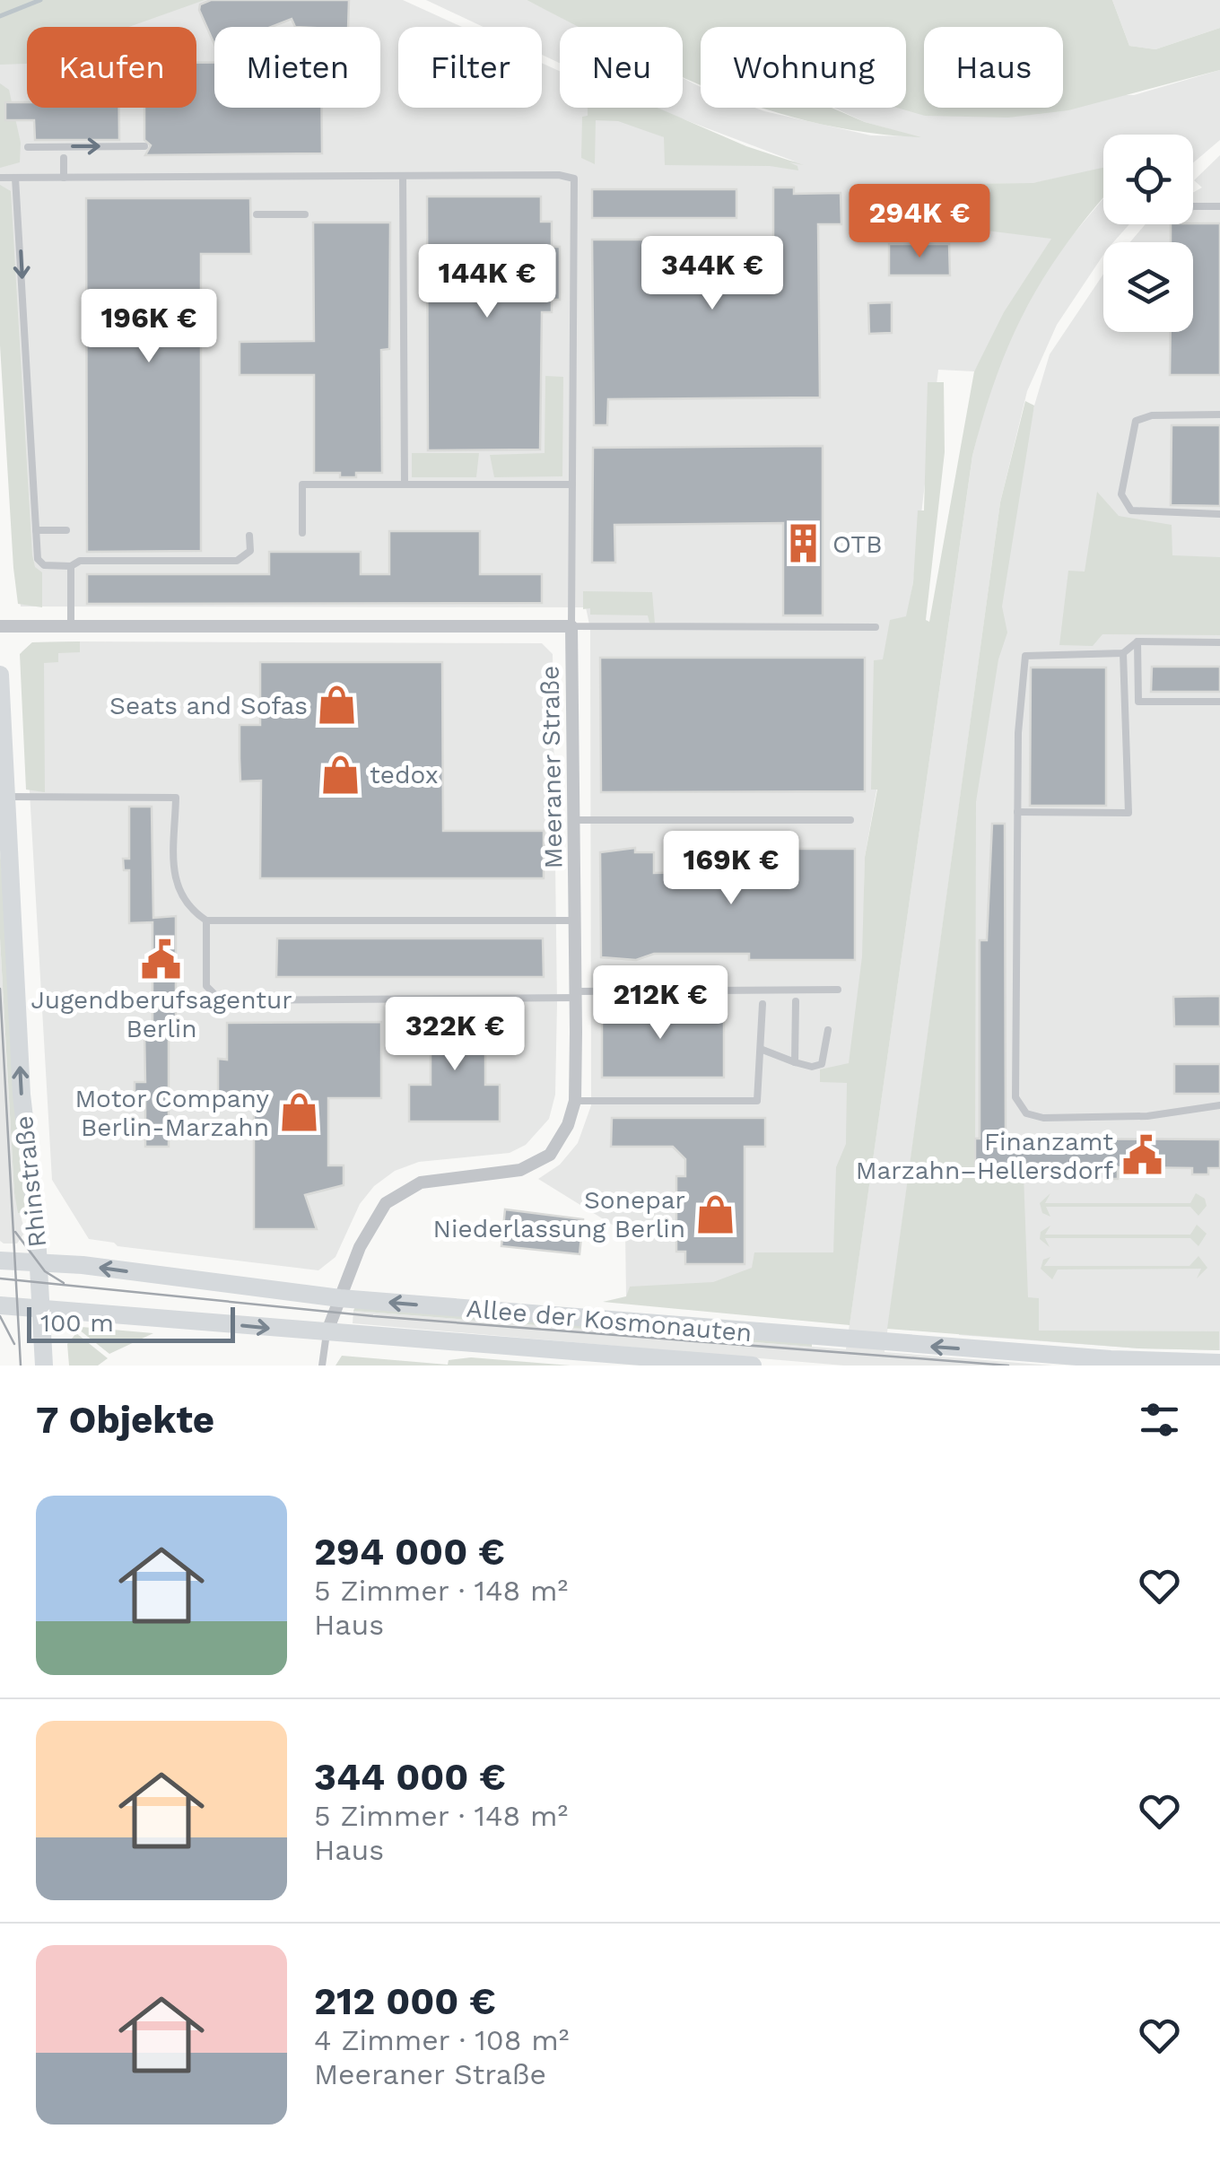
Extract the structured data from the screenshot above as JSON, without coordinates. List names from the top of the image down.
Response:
{
  "streets": {
    "main road": ["Rhinstraße", "Allee der Kosmonauten"],
    "street": ["Meeraner Straße"]
  },
  "crossings": [
    ["Meeraner Straße", "Allee der Kosmonauten"],
    ["Rhinstraße", "Allee der Kosmonauten"]
  ],
  "one_way": ["Rhinstraße"],
  "places": {
    "building": ["OTB"],
    "shop": [
      "Seats and Sofas",
      "tedox",
      "Motor Company Berlin-Marzahn",
      "Sonepar Niederlassung Berlin"
    ],
    "public building": ["Jugendberufsagentur Berlin", "Finanzamt Marzahn–Hellersdorf"]
  },
  "scale_bar": "100 m",
  "page": {
    "chip": [
      "Kaufen",
      "Mieten",
      "Filter",
      "Neu",
      "Wohnung",
      "Haus"
    ],
    "price": [
      "294K €",
      "344K €",
      "144K €",
      "196K €",
      "169K €",
      "212K €",
      "322K €"
    ],
    "scale": "100 m",
    "heading": "7 Objekte",
    "list": [
      {
        "name": "294 000 €",
        "note": "5 Zimmer · 148 m² · Haus"
      },
      {
        "name": "344 000 €",
        "note": "5 Zimmer · 148 m² · Haus"
      },
      {
        "name": "212 000 €",
        "note": "4 Zimmer · 108 m² · Meeraner Straße"
      }
    ]
  }
}
